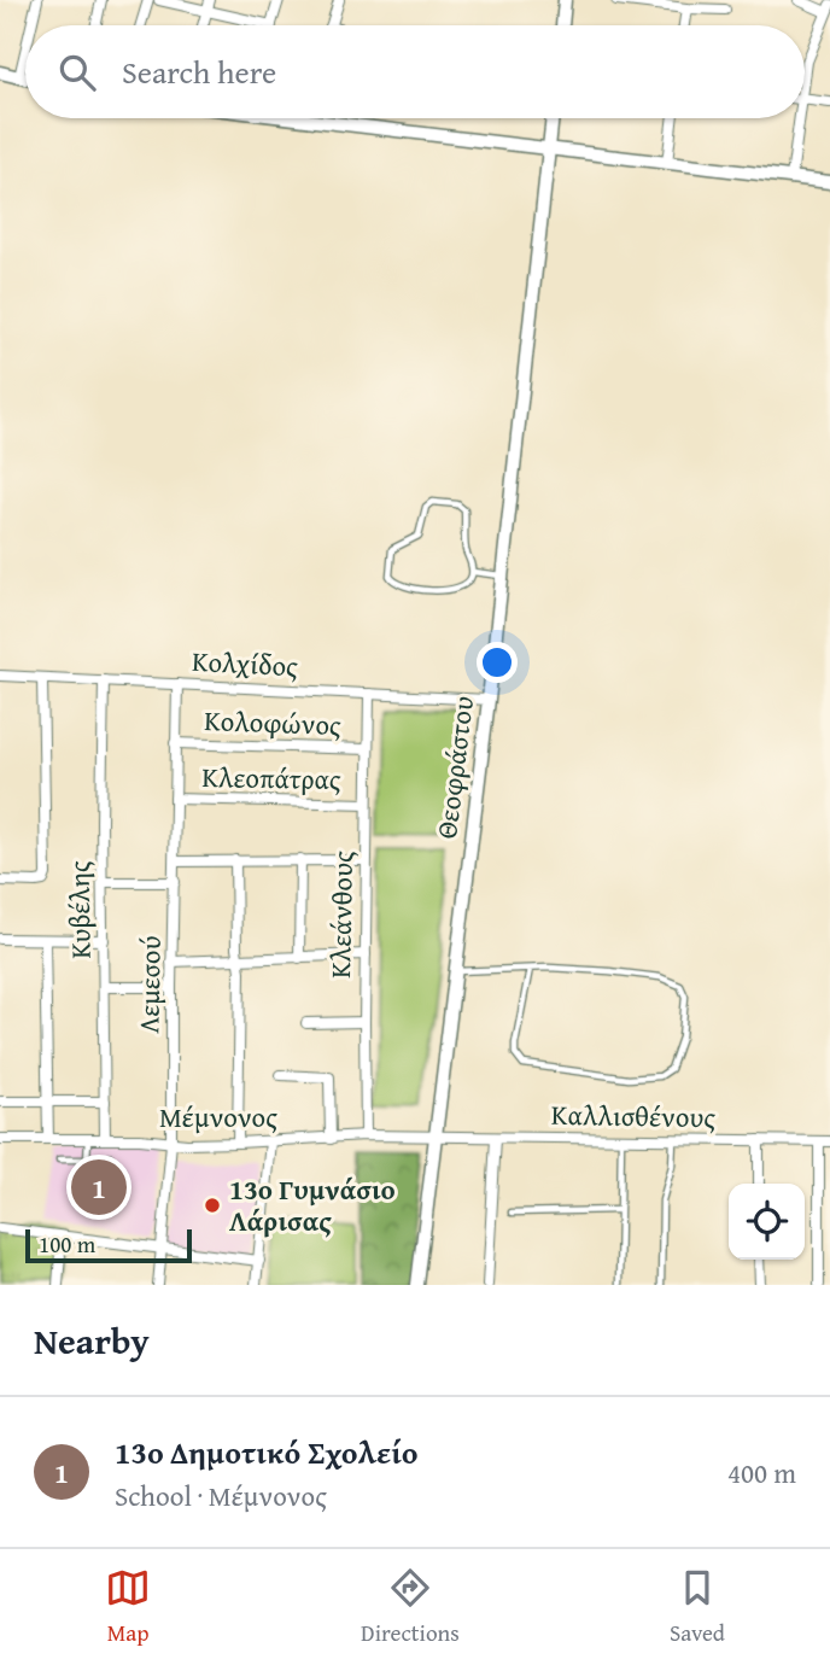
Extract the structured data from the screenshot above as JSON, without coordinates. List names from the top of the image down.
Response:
{
  "streets": {
    "street": [
      "Κολχίδος",
      "Κολοφώνος",
      "Θεοφράστου",
      "Κλεοπάτρας",
      "Κυβέλης",
      "Κλεάνθους",
      "Λεμεσού",
      "Καλλισθένους",
      "Μέμνονος"
    ]
  },
  "crossings": [
    ["Κολχίδος", "Θεοφράστου"],
    ["Κολχίδος", "Κυβέλης"],
    ["Κολχίδος", "Κλεάνθους"],
    ["Κολχίδος", "Λεμεσού"],
    ["Κολοφώνος", "Κλεάνθους"],
    ["Κολοφώνος", "Λεμεσού"],
    ["Θεοφράστου", "Καλλισθένους"],
    ["Θεοφράστου", "Μέμνονος"],
    ["Κλεοπάτρας", "Κλεάνθους"],
    ["Κλεοπάτρας", "Λεμεσού"],
    ["Κυβέλης", "Μέμνονος"],
    ["Κλεάνθους", "Μέμνονος"],
    ["Λεμεσού", "Μέμνονος"],
    ["Καλλισθένους", "Μέμνονος"]
  ],
  "places": ["13ο Γυμνάσιο Λάρισας"],
  "scale_bar": "100 m",
  "page": {
    "search": "Search here",
    "pins": "1",
    "scale": "100 m",
    "heading": "Nearby",
    "list": [
      {
        "mark": "1",
        "name": "13ο Δημοτικό Σχολείο",
        "note": "School · Μέμνονος",
        "value": "400 m"
      }
    ],
    "nav": ["Map", "Directions", "Saved"]
  }
}
